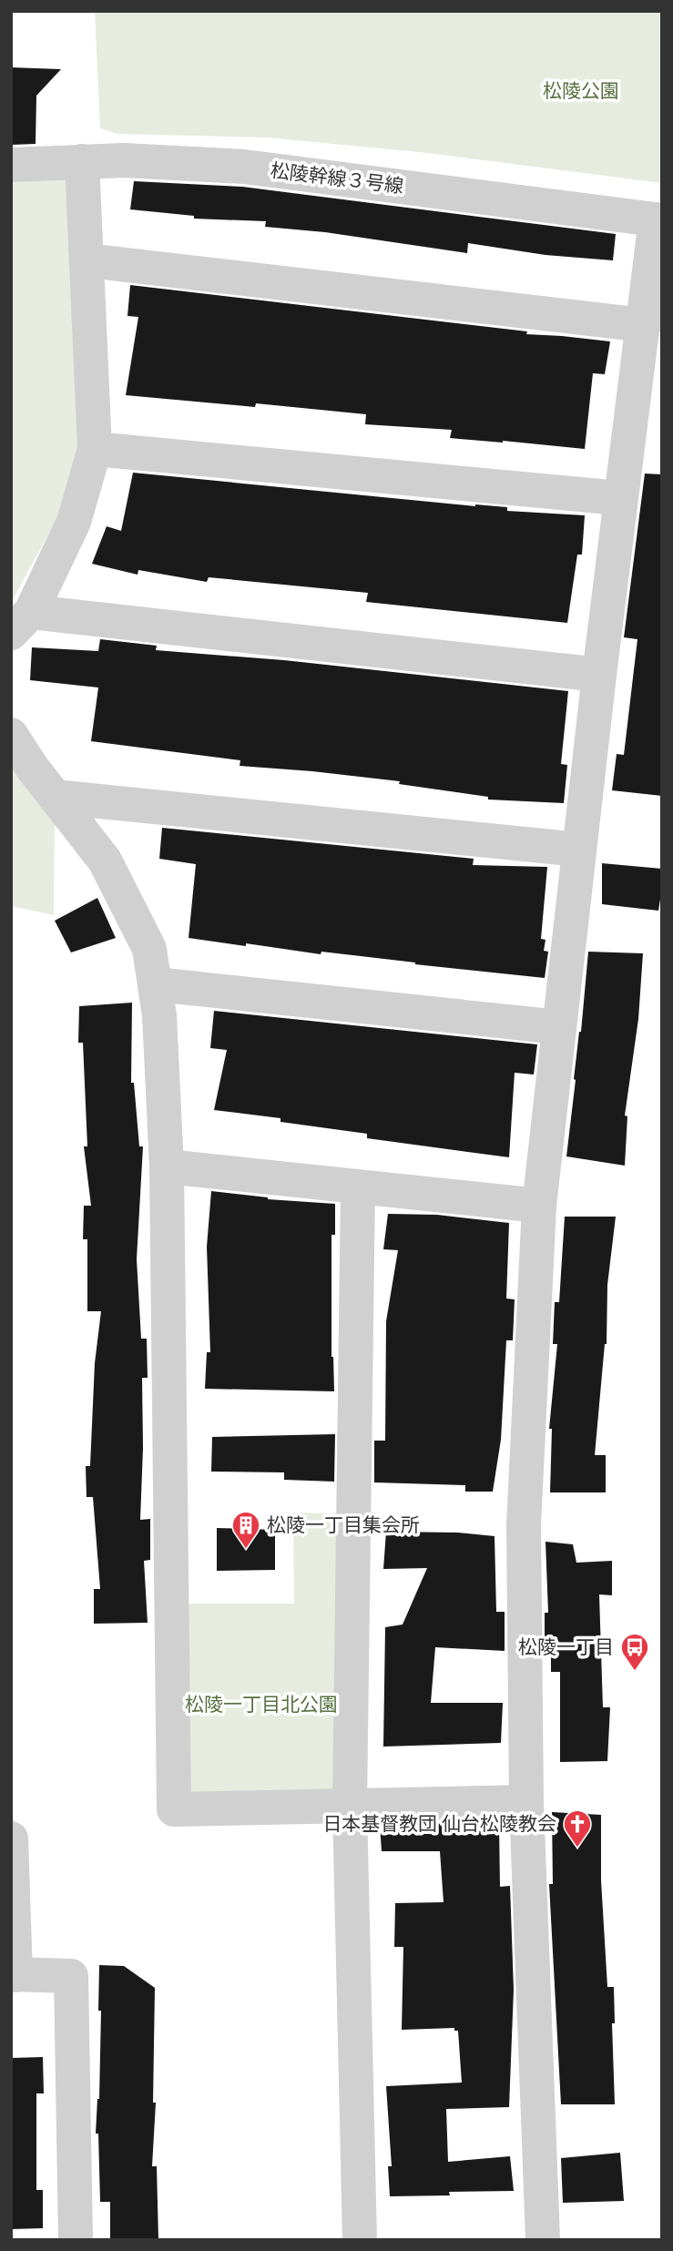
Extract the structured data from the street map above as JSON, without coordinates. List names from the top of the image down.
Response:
{
  "streets": {
    "street": ["松陵幹線３号線"]
  },
  "parks": ["松陵公園", "松陵一丁目北公園"],
  "places": {
    "building": ["松陵一丁目集会所"],
    "bus stop": ["松陵一丁目"],
    "church": ["日本基督教団 仙台松陵教会"]
  }
}
